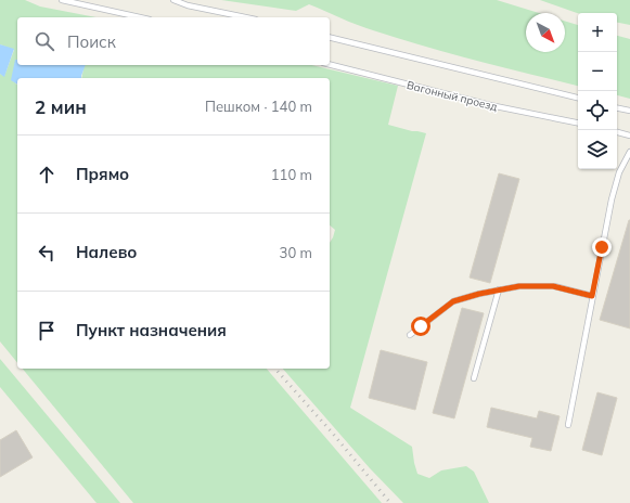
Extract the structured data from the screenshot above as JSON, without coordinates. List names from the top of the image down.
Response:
{
  "streets": {
    "lane": ["Вагонный проезд"]
  },
  "north": "bottom right",
  "page": {
    "map_buttons": ["+", "−"],
    "search": "Поиск",
    "heading": ["2 мин", "Пешком · 140 m"],
    "list": [
      ["Прямо", "110 m"],
      ["Налево", "30 m"],
      "Пункт назначения"
    ]
  }
}
